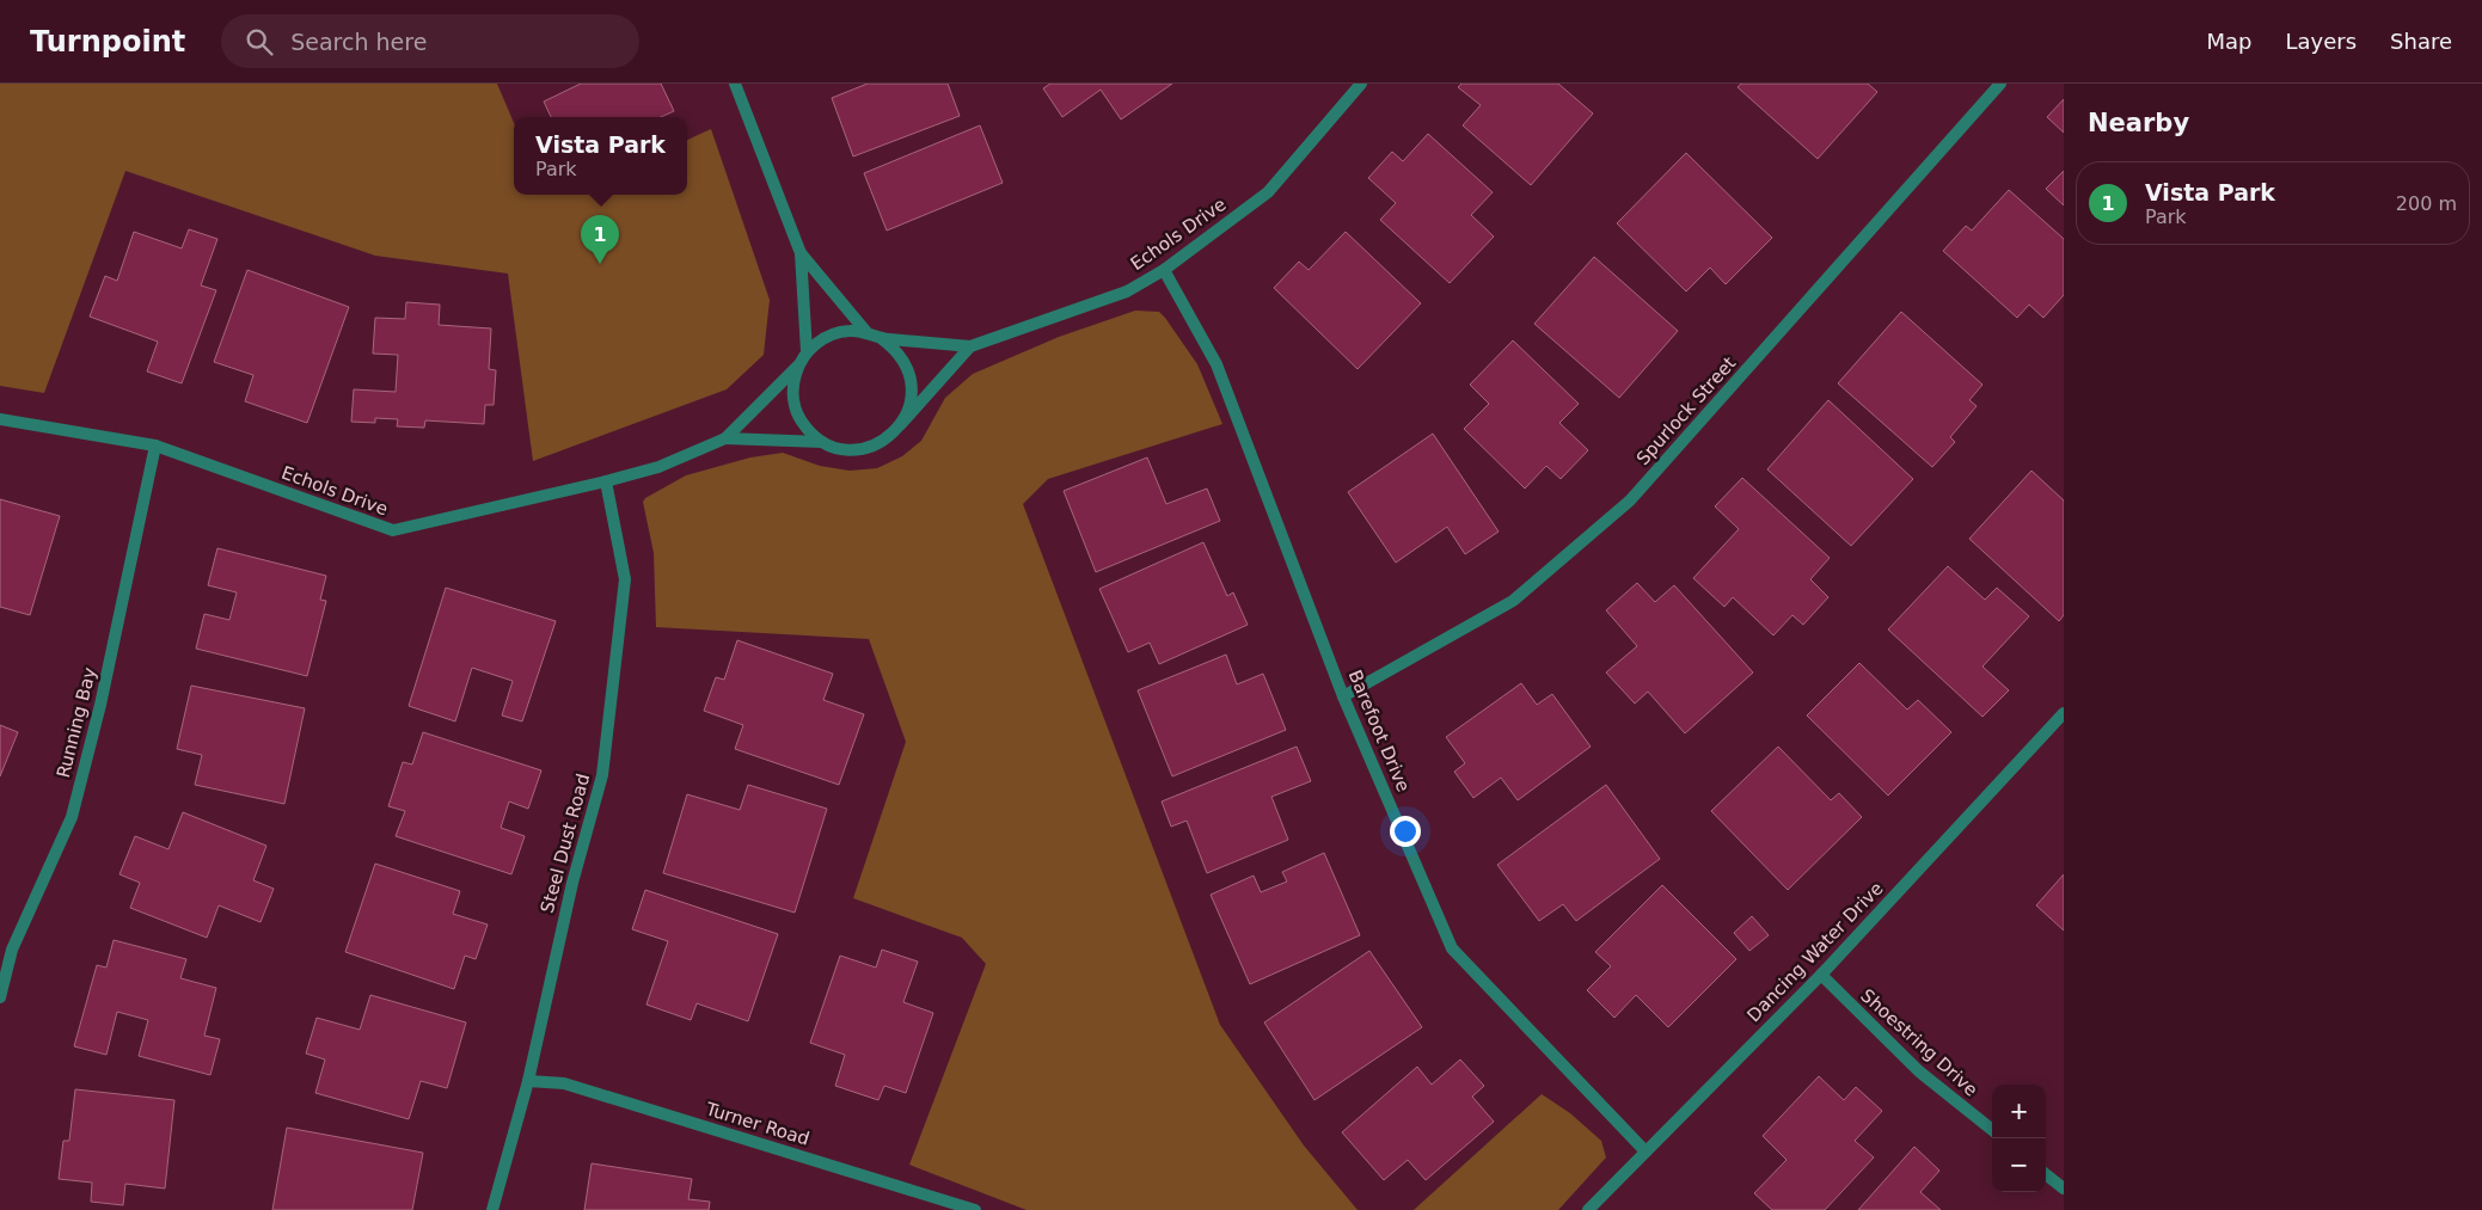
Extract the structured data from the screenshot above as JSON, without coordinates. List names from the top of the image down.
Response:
{
  "streets": {
    "street": [
      "Echols Drive",
      "Spurlock Street",
      "Running Bay",
      "Barefoot Drive",
      "Steel Dust Road",
      "Dancing Water Drive",
      "Shoestring Drive",
      "Turner Road"
    ]
  },
  "crossings": [
    ["Echols Drive", "Running Bay"],
    ["Echols Drive", "Barefoot Drive"],
    ["Echols Drive", "Steel Dust Road"],
    ["Spurlock Street", "Barefoot Drive"],
    ["Barefoot Drive", "Dancing Water Drive"],
    ["Steel Dust Road", "Turner Road"],
    ["Dancing Water Drive", "Shoestring Drive"]
  ],
  "page": {
    "header": "Turnpoint",
    "search": "Search here",
    "nav": ["Map", "Layers", "Share"],
    "heading": "Nearby",
    "popup": ["Vista Park", "Park"],
    "list": [
      {
        "mark": "1",
        "name": "Vista Park",
        "note": "Park",
        "value": "200 m"
      }
    ],
    "pins": "1",
    "map_buttons": ["+", "−"]
  }
}
